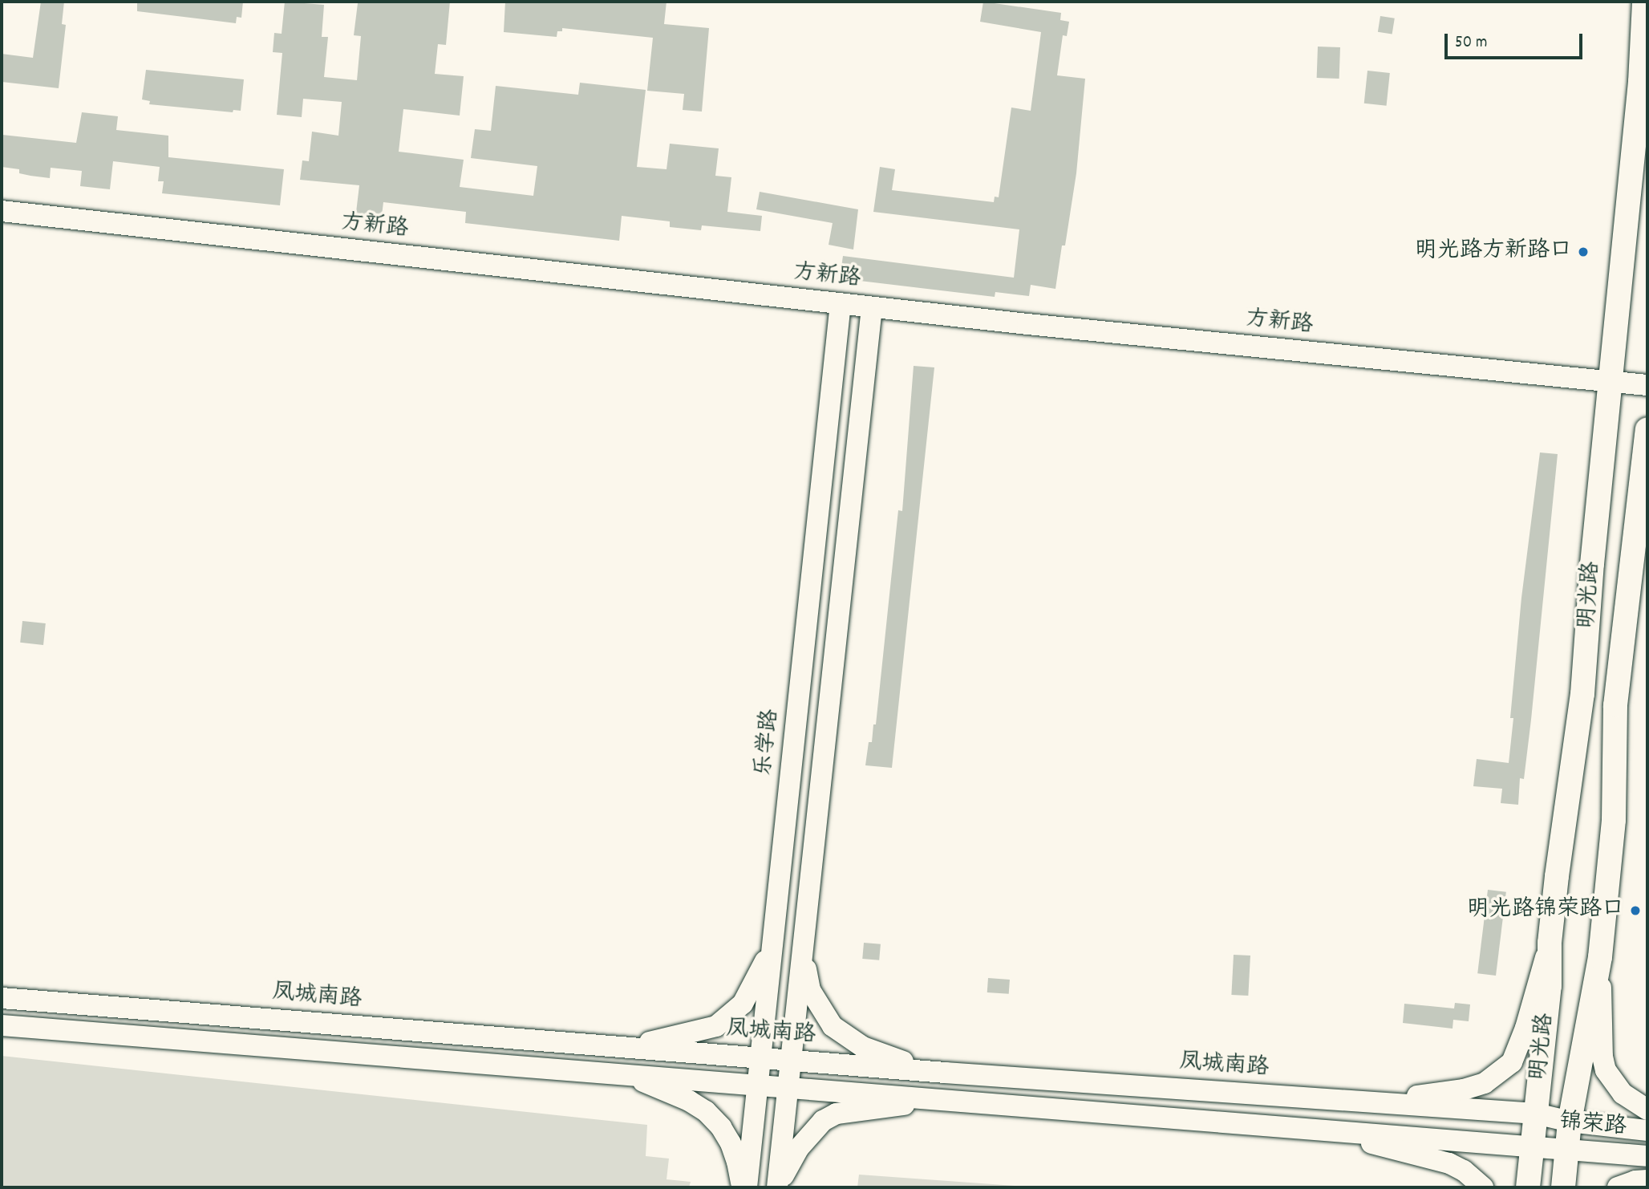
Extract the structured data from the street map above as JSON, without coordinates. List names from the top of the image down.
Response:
{
  "streets": {
    "main road": ["明光路"],
    "street": [
      "方新路",
      "乐学路",
      "凤城南路",
      "锦荣路"
    ]
  },
  "crossings": [
    ["方新路", "明光路"],
    ["方新路", "乐学路"],
    ["明光路", "凤城南路"],
    ["明光路", "锦荣路"],
    ["乐学路", "凤城南路"],
    ["凤城南路", "锦荣路"]
  ],
  "places": ["明光路方新路口", "明光路锦荣路口"],
  "scale_bar": "50 m"
}
